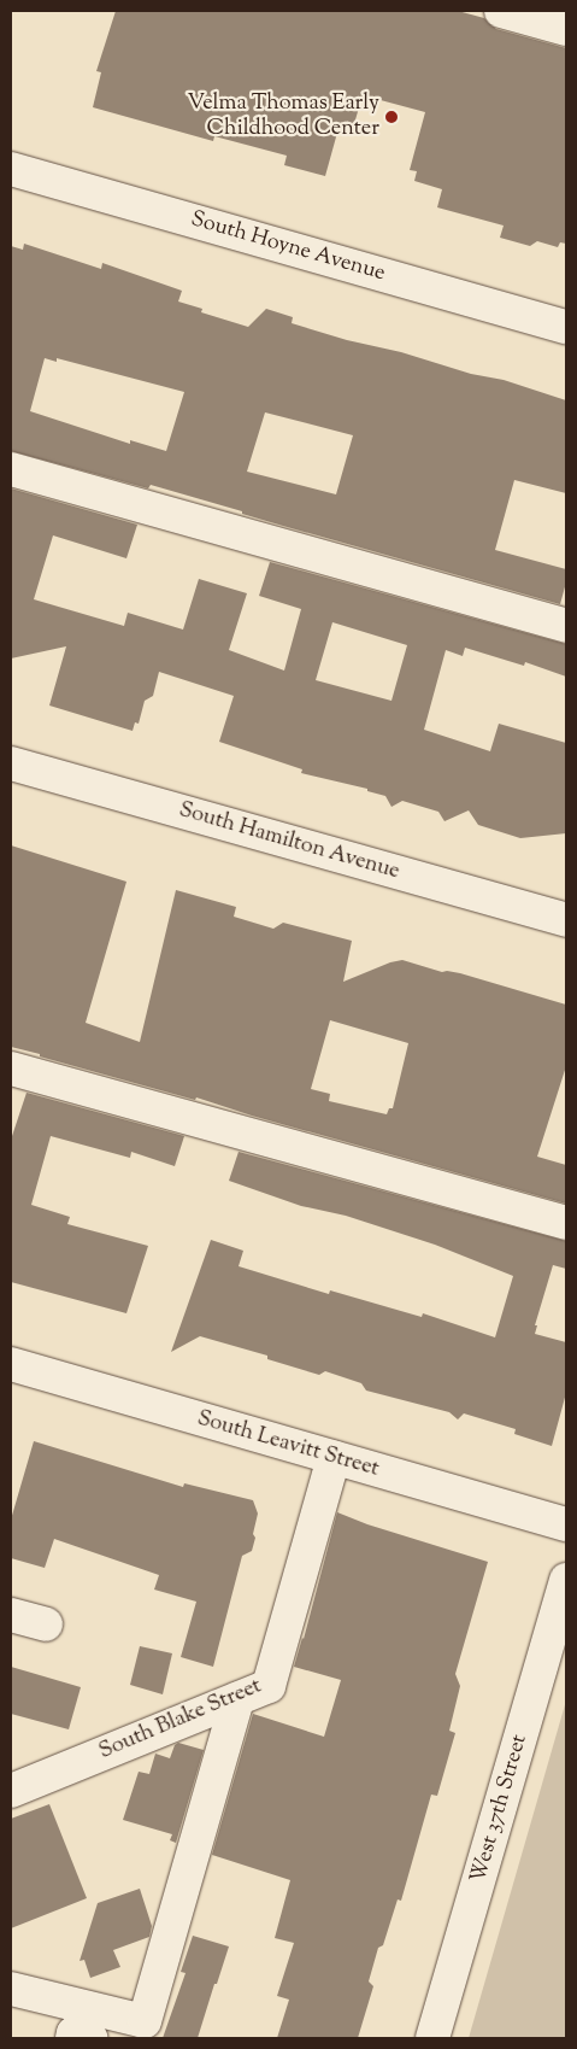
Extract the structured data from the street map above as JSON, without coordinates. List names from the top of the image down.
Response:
{
  "streets": {
    "street": [
      "South Hoyne Avenue",
      "South Hamilton Avenue",
      "South Leavitt Street",
      "South Blake Street",
      "West 37th Street"
    ]
  },
  "crossings": [
    ["South Leavitt Street", "South Blake Street"]
  ],
  "places": ["Velma Thomas Early Childhood Center"]
}
